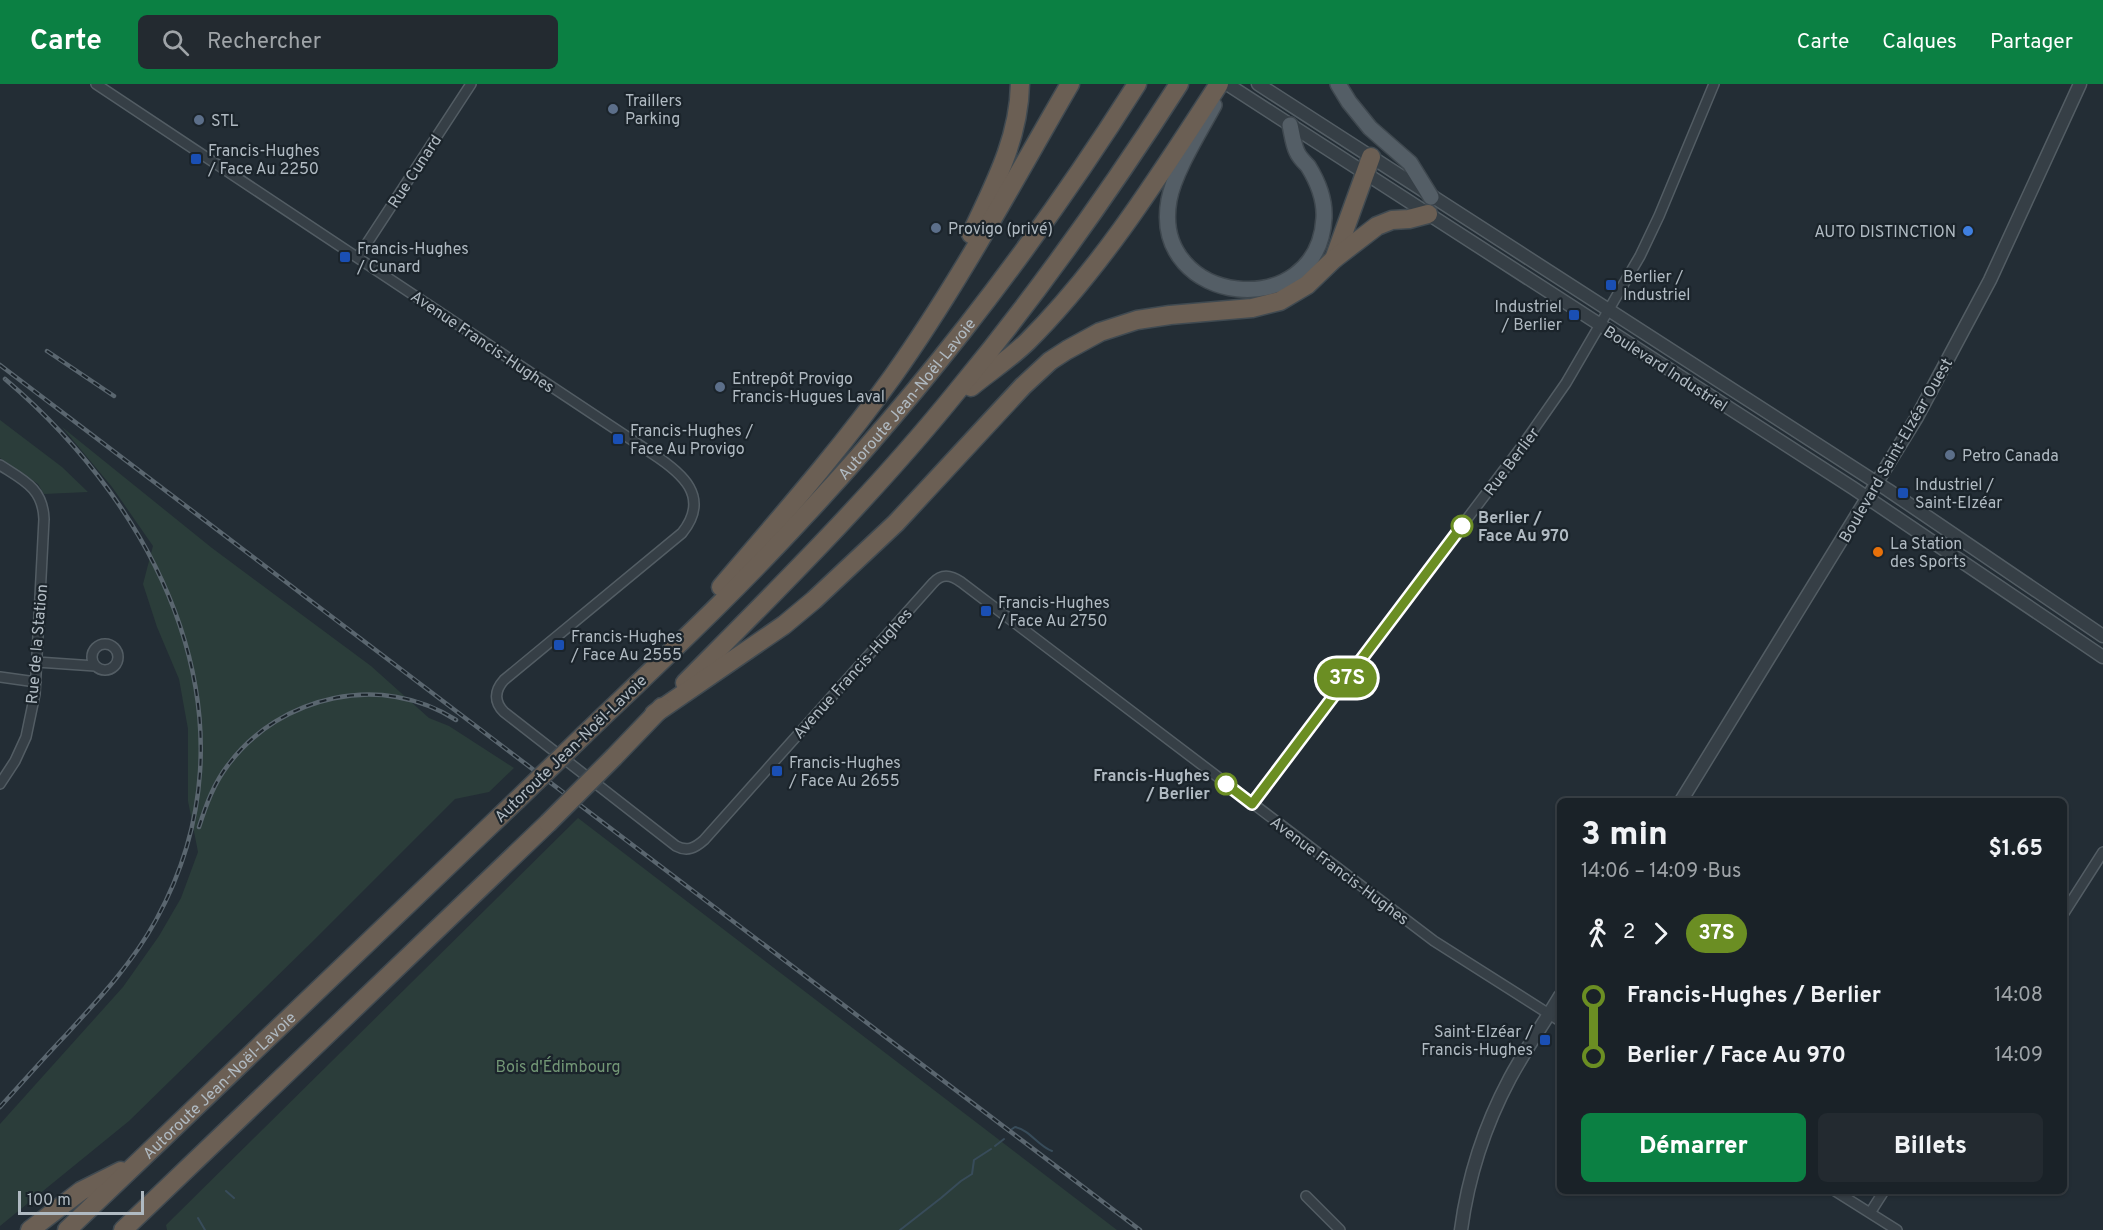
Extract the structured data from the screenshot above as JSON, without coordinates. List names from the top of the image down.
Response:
{
  "streets": {
    "highway": ["Autoroute Jean-Noël-Lavoie"],
    "street": [
      "Rue Cunard",
      "Avenue Francis-Hughes",
      "Boulevard Industriel",
      "Boulevard Saint-Elzéar Ouest",
      "Rue Berlier",
      "Rue de la Station"
    ]
  },
  "crossings": [
    ["Rue Cunard", "Avenue Francis-Hughes"],
    ["Avenue Francis-Hughes", "Rue Berlier"],
    ["Boulevard Industriel", "Boulevard Saint-Elzéar Ouest"],
    ["Boulevard Industriel", "Rue Berlier"]
  ],
  "parks": ["Bois d'Édimbourg"],
  "places": {
    "other": [
      "Traillers Parking",
      "STL",
      "Provigo (privé)",
      "AUTO DISTINCTION",
      "Entrepôt Provigo Francis-Hugues Laval",
      "Petro Canada",
      "Berlier / Face Au 970",
      "La Station des Sports",
      "Francis-Hughes / Berlier"
    ],
    "transit": [
      "Francis-Hughes / Face Au 2250",
      "Francis-Hughes / Cunard",
      "Berlier / Industriel",
      "Industriel / Berlier",
      "Francis-Hughes / Face Au Provigo",
      "Industriel / Saint-Elzéar",
      "Francis-Hughes / Face Au 2750",
      "Francis-Hughes / Face Au 2555",
      "Francis-Hughes / Face Au 2655",
      "Saint-Elzéar / Francis-Hughes"
    ]
  },
  "lines": ["bus line 37S"],
  "scale_bar": "100 m",
  "page": {
    "header": "Carte",
    "search": "Rechercher",
    "nav": ["Carte", "Calques", "Partager"],
    "on_map": "37S",
    "heading": ["3 min", "14:06 – 14:09 · Bus", "$1.65"],
    "legs": ["2", "37S"],
    "list": [
      {
        "name": "Francis-Hughes / Berlier",
        "value": "14:08"
      },
      {
        "name": "Berlier / Face Au 970",
        "value": "14:09"
      }
    ],
    "buttons": ["Démarrer", "Billets"],
    "scale": "100 m"
  }
}
